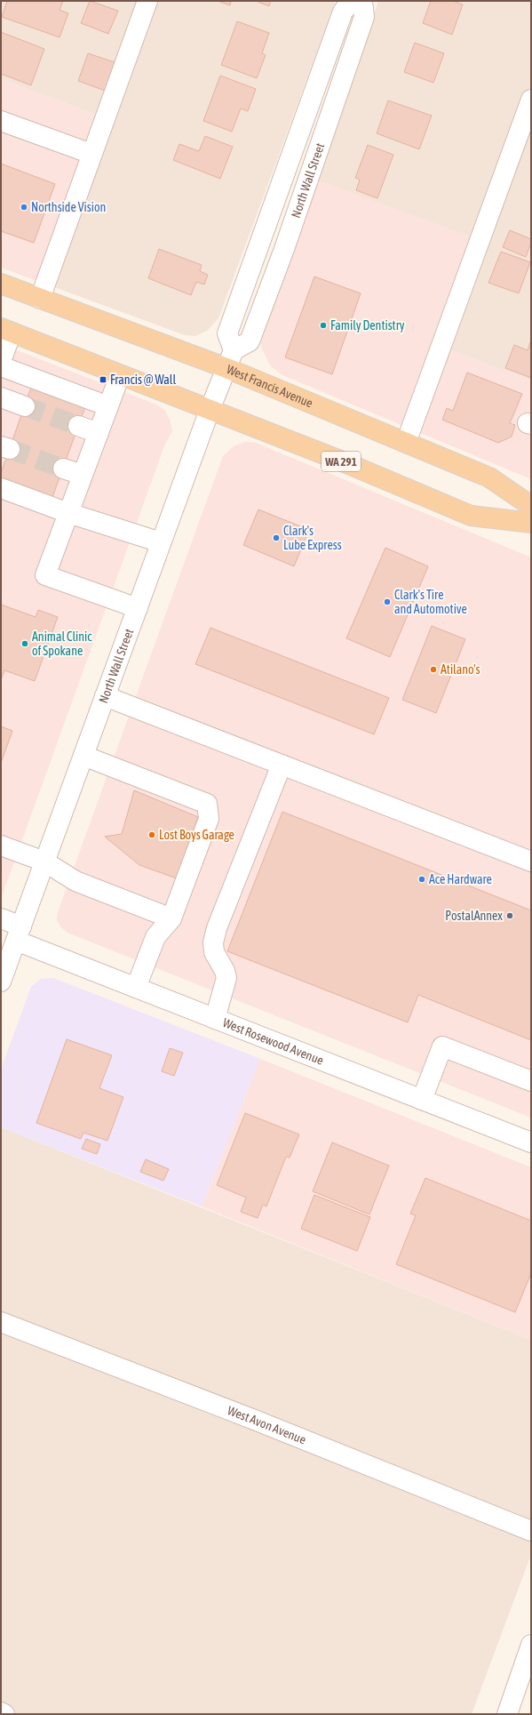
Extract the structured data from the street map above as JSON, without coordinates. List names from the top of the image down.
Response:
{
  "streets": {
    "main road": ["West Francis Avenue", "WA 291"],
    "street": ["North Wall Street", "West Rosewood Avenue", "West Avon Avenue"]
  },
  "crossings": [
    ["North Wall Street", "West Francis Avenue"],
    ["North Wall Street", "WA 291"],
    ["North Wall Street", "West Rosewood Avenue"]
  ],
  "places": {
    "other": [
      "Northside Vision",
      "Family Dentistry",
      "Clark's Lube Express",
      "Clark's Tire and Automotive",
      "Animal Clinic of Spokane",
      "Atilano's",
      "Lost Boys Garage",
      "Ace Hardware",
      "PostalAnnex"
    ],
    "transit": ["Francis @ Wall"]
  }
}
